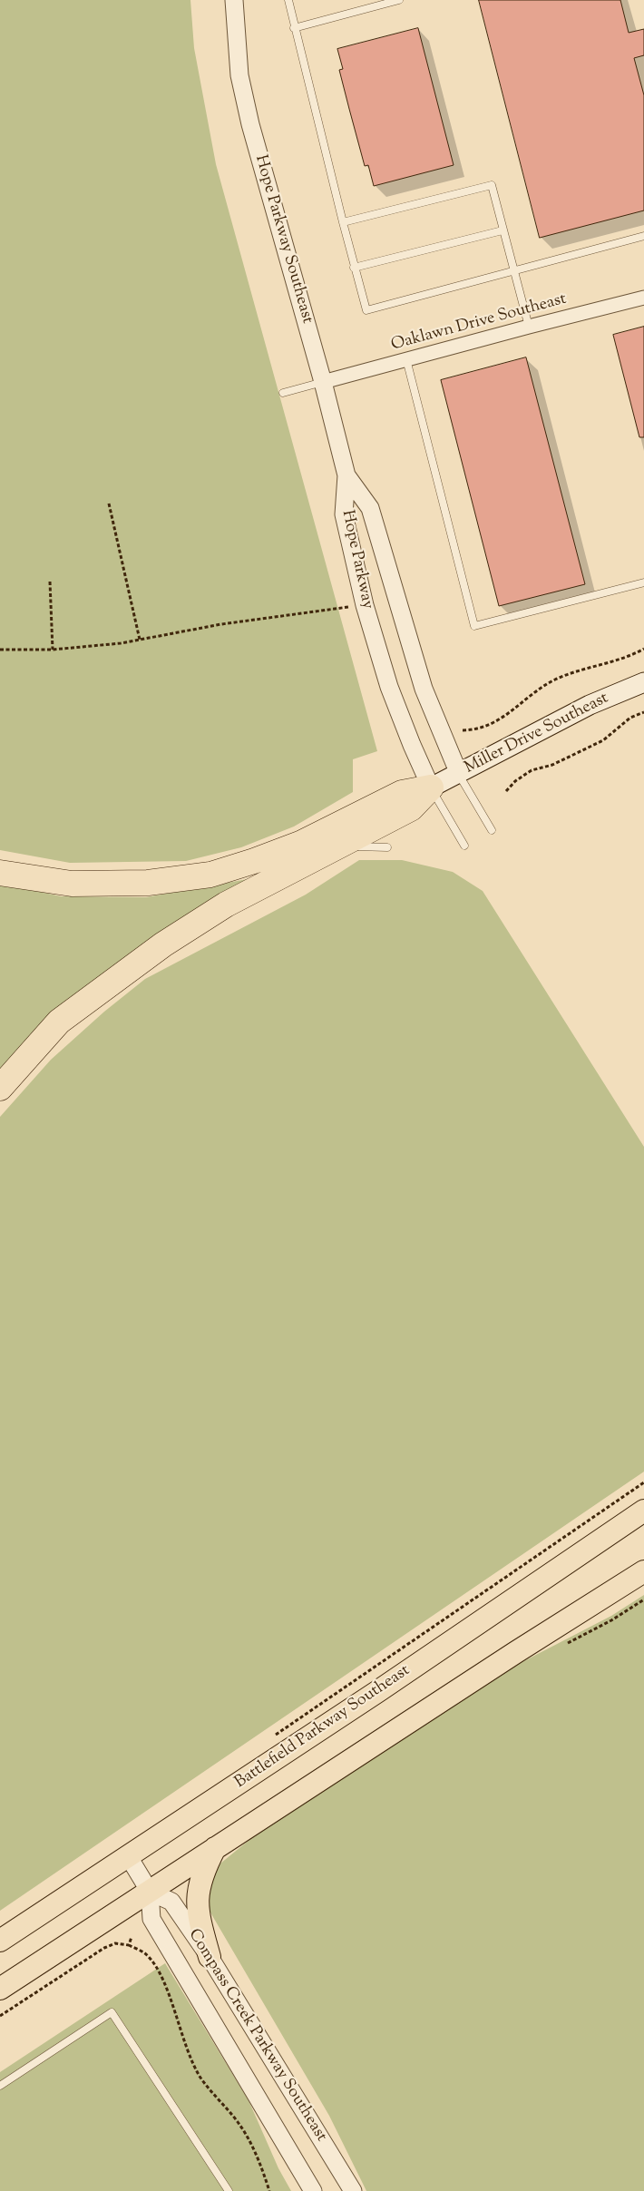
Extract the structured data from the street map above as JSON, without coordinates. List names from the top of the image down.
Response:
{
  "streets": {
    "main road": ["Miller Drive Southeast", "Battlefield Parkway Southeast"],
    "street": [
      "Hope Parkway Southeast",
      "Oaklawn Drive Southeast",
      "Hope Parkway",
      "Compass Creek Parkway Southeast"
    ]
  },
  "crossings": [
    ["Hope Parkway Southeast", "Oaklawn Drive Southeast"],
    ["Hope Parkway Southeast", "Hope Parkway"],
    ["Hope Parkway", "Miller Drive Southeast"],
    ["Battlefield Parkway Southeast", "Compass Creek Parkway Southeast"]
  ]
}
